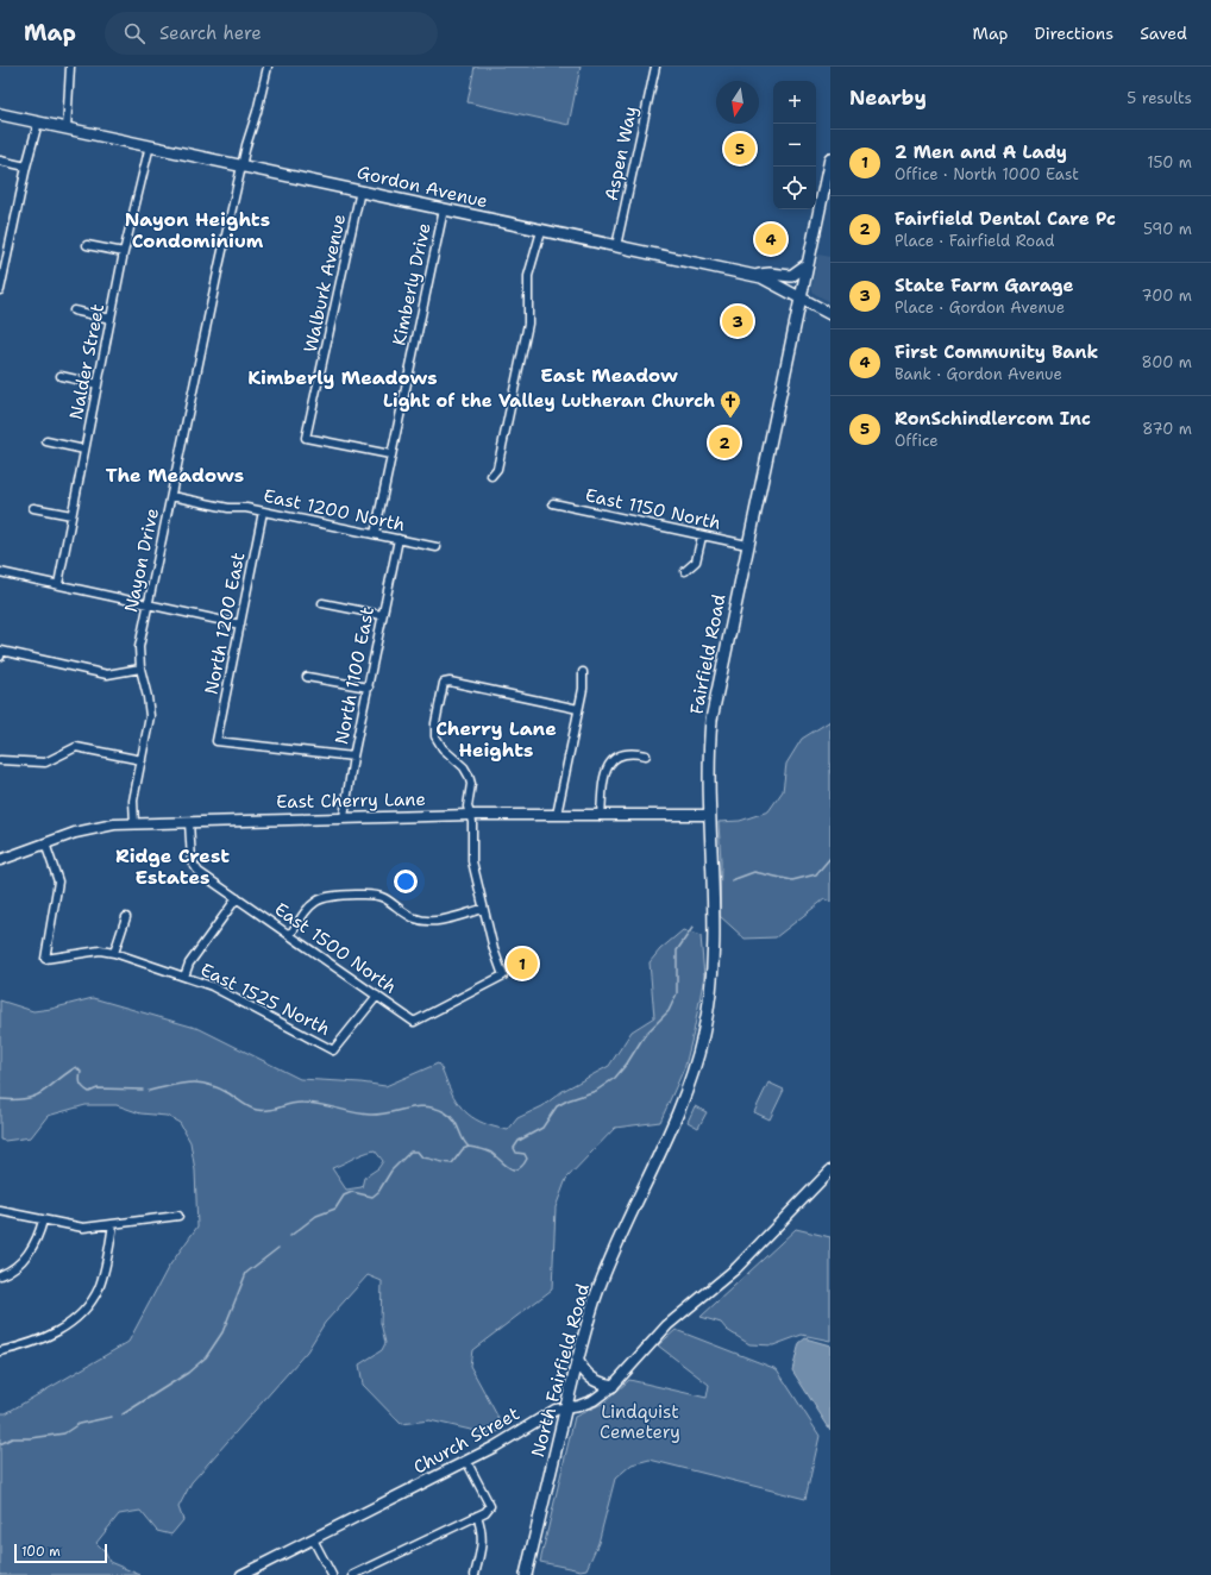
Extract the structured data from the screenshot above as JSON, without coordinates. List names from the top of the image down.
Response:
{
  "streets": {
    "main road": ["Gordon Avenue", "Fairfield Road", "North Fairfield Road"],
    "street": [
      "Aspen Way",
      "Walburk Avenue",
      "Kimberly Drive",
      "Nalder Street",
      "East 1150 North",
      "East 1200 North",
      "Nayon Drive",
      "North 1200 East",
      "North 1100 East",
      "East Cherry Lane",
      "East 1500 North",
      "East 1525 North",
      "Church Street"
    ]
  },
  "crossings": [
    ["Aspen Way", "Gordon Avenue"],
    ["Gordon Avenue", "Walburk Avenue"],
    ["Gordon Avenue", "Kimberly Drive"],
    ["Gordon Avenue", "Nalder Street"],
    ["Gordon Avenue", "Nayon Drive"],
    ["Gordon Avenue", "Fairfield Road"],
    ["Walburk Avenue", "Kimberly Drive"],
    ["Kimberly Drive", "East 1200 North"],
    ["East 1150 North", "Fairfield Road"],
    ["East 1200 North", "Nayon Drive"],
    ["East 1200 North", "North 1200 East"],
    ["East 1200 North", "North 1100 East"],
    ["Nayon Drive", "East Cherry Lane"],
    ["North 1200 East", "North 1100 East"],
    ["Fairfield Road", "East Cherry Lane"],
    ["Fairfield Road", "North Fairfield Road"],
    ["North 1100 East", "East Cherry Lane"],
    ["East Cherry Lane", "East 1500 North"],
    ["East Cherry Lane", "East 1525 North"],
    ["East 1500 North", "East 1525 North"],
    ["North Fairfield Road", "Church Street"]
  ],
  "districts": [
    "Nayon Heights Condominium",
    "East Meadow",
    "Kimberly Meadows",
    "The Meadows",
    "Cherry Lane Heights",
    "Ridge Crest Estates"
  ],
  "parks": ["Lindquist Cemetery"],
  "places": {
    "church": ["Light of the Valley Lutheran Church"]
  },
  "scale_bar": "100 m",
  "north": "bottom",
  "page": {
    "header": "Map",
    "search": "Search here",
    "nav": ["Map", "Directions", "Saved"],
    "heading": ["Nearby", "5 results"],
    "map_buttons": ["+", "−"],
    "list": [
      {
        "mark": "1",
        "name": "2 Men and A Lady",
        "note": "Office · North 1000 East",
        "value": "150 m"
      },
      {
        "mark": "2",
        "name": "Fairfield Dental Care Pc",
        "note": "Place · Fairfield Road",
        "value": "590 m"
      },
      {
        "mark": "3",
        "name": "State Farm Garage",
        "note": "Place · Gordon Avenue",
        "value": "700 m"
      },
      {
        "mark": "4",
        "name": "First Community Bank",
        "note": "Bank · Gordon Avenue",
        "value": "800 m"
      },
      {
        "mark": "5",
        "name": "RonSchindlercom Inc",
        "note": "Office",
        "value": "870 m"
      }
    ],
    "pins": [
      "5",
      "4",
      "3",
      "2",
      "1"
    ],
    "scale": "100 m"
  }
}
